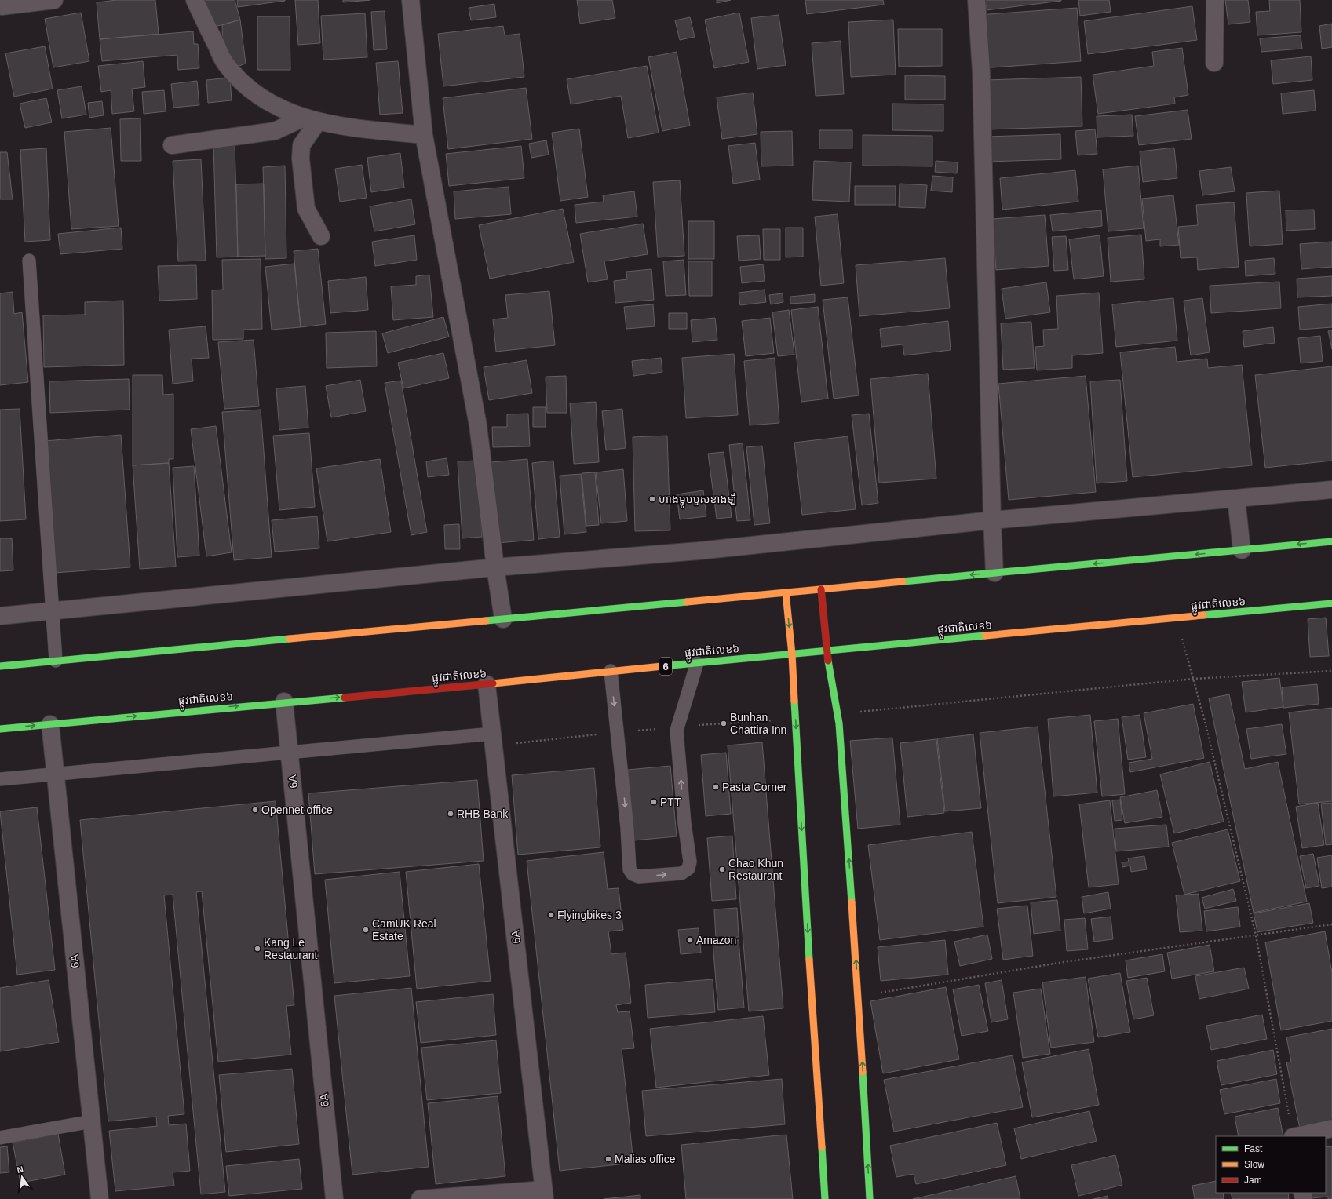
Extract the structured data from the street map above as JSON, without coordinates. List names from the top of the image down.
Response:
{
  "streets": {
    "main road": ["ផ្លូវជាតិលេខ៦", "6"],
    "street": ["6A"]
  },
  "crossings": [
    ["ផ្លូវជាតិលេខ៦", "6A"]
  ],
  "places": [
    "ហាងម្ហូបបួសខាងឡឹ",
    "Bunhan Chattira Inn",
    "Pasta Corner",
    "PTT",
    "Opennet office",
    "RHB Bank",
    "Chao Khun Restaurant",
    "Flyingbikes 3",
    "CamUK Real Estate",
    "Amazon",
    "Kang Le Restaurant",
    "Malias office"
  ],
  "legend": ["Fast", "Slow", "Jam"],
  "north": "top"
}
